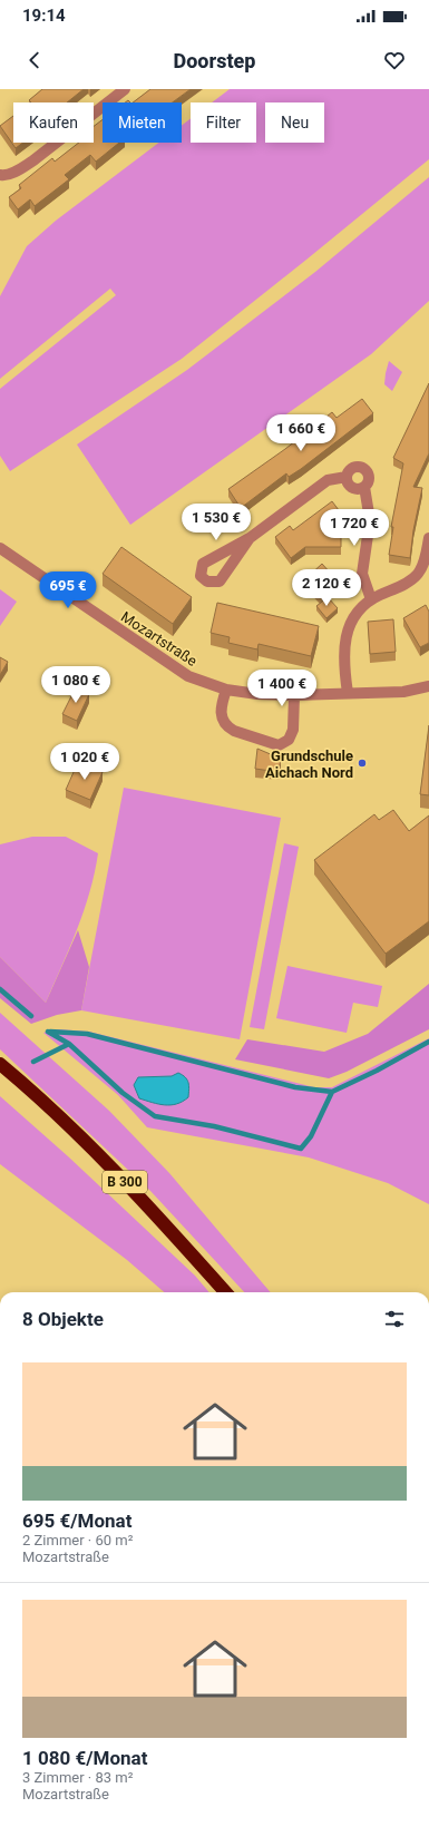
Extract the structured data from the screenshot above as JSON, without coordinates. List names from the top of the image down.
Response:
{
  "streets": {
    "highway": ["B 300"],
    "street": ["Mozartstraße"]
  },
  "places": ["Grundschule Aichach Nord"],
  "page": {
    "status": "19:14",
    "header": "Doorstep",
    "chip": [
      "Kaufen",
      "Mieten",
      "Filter",
      "Neu"
    ],
    "price": [
      "1 660 €",
      "1 530 €",
      "1 720 €",
      "2 120 €",
      "695 €",
      "1 080 €",
      "1 400 €",
      "1 020 €"
    ],
    "heading": "8 Objekte",
    "list": [
      {
        "name": "695 €/Monat",
        "note": "2 Zimmer · 60 m² · Mozartstraße"
      },
      {
        "name": "1 080 €/Monat",
        "note": "3 Zimmer · 83 m² · Mozartstraße"
      }
    ]
  }
}
